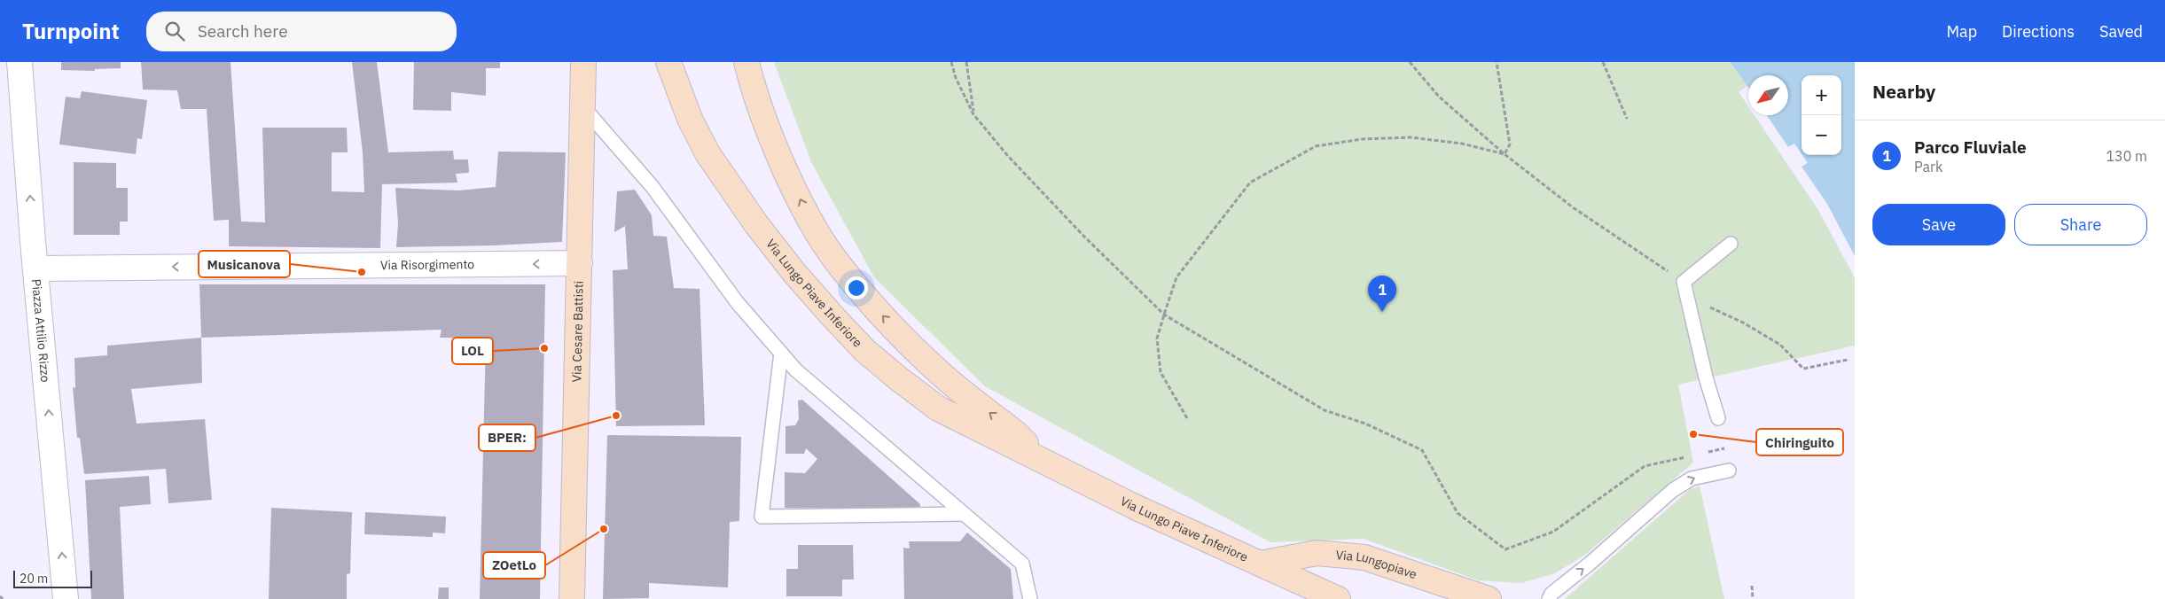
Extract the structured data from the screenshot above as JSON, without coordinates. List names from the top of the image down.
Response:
{
  "streets": {
    "main road": ["Via Lungo Piave Inferiore", "Via Cesare Battisti", "Via Lungopiave"],
    "street": ["Via Risorgimento", "Piazza Attilio Rizzo"]
  },
  "crossings": [
    ["Via Risorgimento", "Piazza Attilio Rizzo"],
    ["Via Risorgimento", "Via Cesare Battisti"],
    ["Via Lungo Piave Inferiore", "Via Lungopiave"]
  ],
  "one_way": ["Via Risorgimento", "Piazza Attilio Rizzo"],
  "places": [
    "Musicanova",
    "LOL",
    "BPER:",
    "Chiringuito",
    "ZOetLo"
  ],
  "scale_bar": "20 m",
  "north": "bottom left",
  "page": {
    "header": "Turnpoint",
    "search": "Search here",
    "nav": ["Map", "Directions", "Saved"],
    "heading": "Nearby",
    "map_buttons": ["+", "−"],
    "list": [
      {
        "mark": "1",
        "name": "Parco Fluviale",
        "note": "Park",
        "value": "130 m"
      }
    ],
    "buttons": ["Save", "Share"],
    "pins": "1",
    "scale": "20 m"
  }
}
